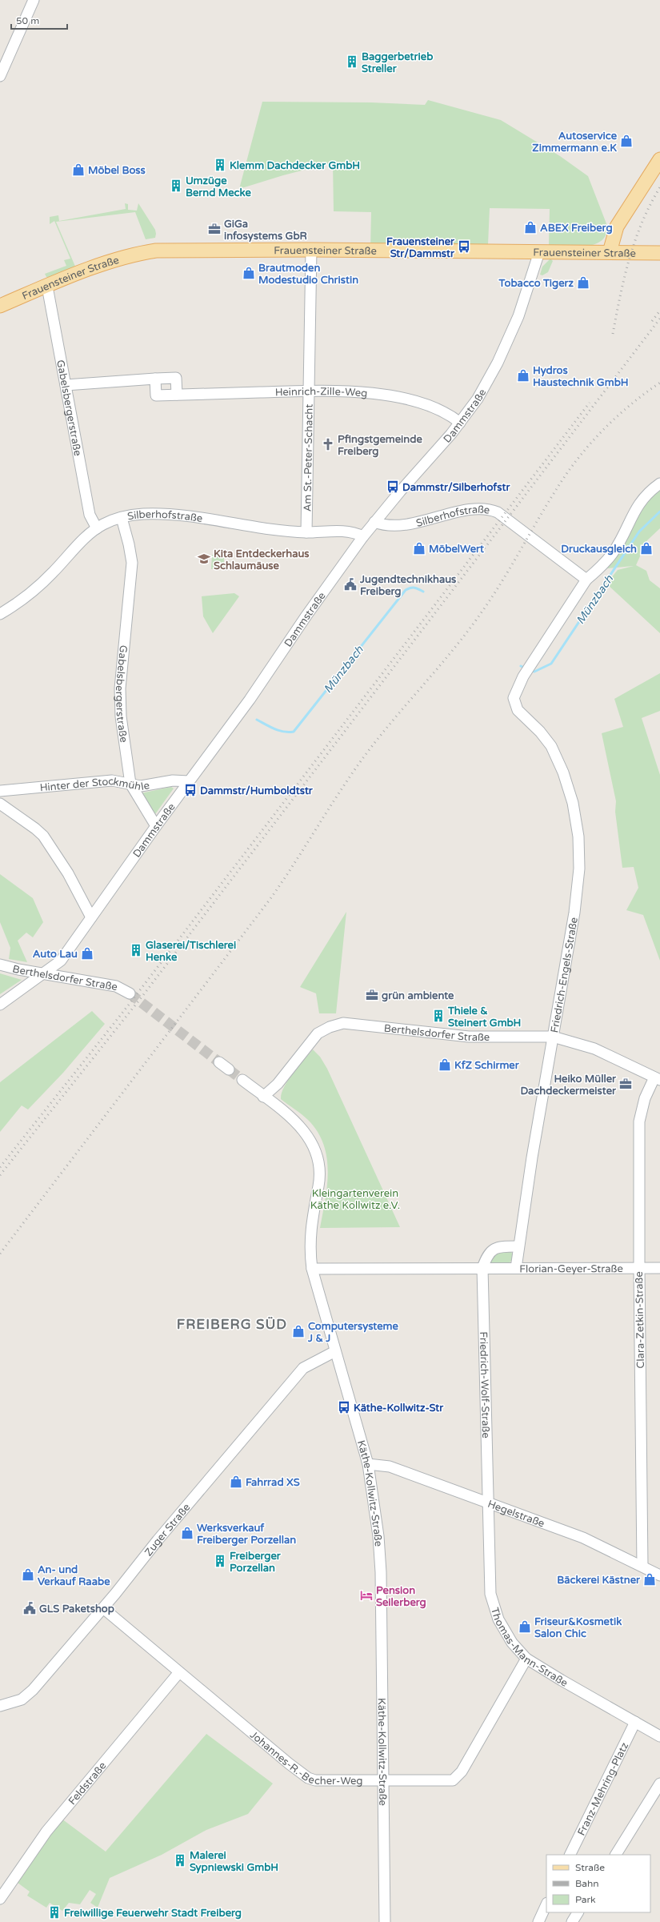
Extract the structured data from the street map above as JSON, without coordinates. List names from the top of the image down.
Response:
{
  "streets": {
    "main road": ["Frauensteiner Straße"],
    "street": [
      "Heinrich-Zille-Weg",
      "Gabelsbergerstraße",
      "Dammstraße",
      "Am St.-Peter-Schacht",
      "Silberhofstraße",
      "Hinter der Stockmühle",
      "Friedrich-Engels-Straße",
      "Berthelsdorfer Straße",
      "Florian-Geyer-Straße",
      "Clara-Zetkin-Straße",
      "Friedrich-Wolf-Straße",
      "Käthe-Kollwitz-Straße",
      "Hegelstraße",
      "Zuger Straße",
      "Thomas-Mann-Straße",
      "Johannes-R.-Becher-Weg",
      "Feldstraße",
      "Franz-Mehring-Platz"
    ]
  },
  "crossings": [
    ["Frauensteiner Straße", "Gabelsbergerstraße"],
    ["Frauensteiner Straße", "Dammstraße"],
    ["Frauensteiner Straße", "Am St.-Peter-Schacht"],
    ["Heinrich-Zille-Weg", "Dammstraße"],
    ["Heinrich-Zille-Weg", "Am St.-Peter-Schacht"],
    ["Gabelsbergerstraße", "Dammstraße"],
    ["Gabelsbergerstraße", "Silberhofstraße"],
    ["Gabelsbergerstraße", "Hinter der Stockmühle"],
    ["Dammstraße", "Silberhofstraße"],
    ["Dammstraße", "Hinter der Stockmühle"],
    ["Dammstraße", "Berthelsdorfer Straße"],
    ["Am St.-Peter-Schacht", "Silberhofstraße"],
    ["Silberhofstraße", "Friedrich-Engels-Straße"],
    ["Friedrich-Engels-Straße", "Berthelsdorfer Straße"],
    ["Friedrich-Engels-Straße", "Florian-Geyer-Straße"],
    ["Berthelsdorfer Straße", "Clara-Zetkin-Straße"],
    ["Berthelsdorfer Straße", "Käthe-Kollwitz-Straße"],
    ["Florian-Geyer-Straße", "Clara-Zetkin-Straße"],
    ["Florian-Geyer-Straße", "Friedrich-Wolf-Straße"],
    ["Florian-Geyer-Straße", "Käthe-Kollwitz-Straße"],
    ["Clara-Zetkin-Straße", "Hegelstraße"],
    ["Friedrich-Wolf-Straße", "Hegelstraße"],
    ["Friedrich-Wolf-Straße", "Thomas-Mann-Straße"],
    ["Käthe-Kollwitz-Straße", "Hegelstraße"],
    ["Käthe-Kollwitz-Straße", "Zuger Straße"],
    ["Käthe-Kollwitz-Straße", "Johannes-R.-Becher-Weg"],
    ["Hegelstraße", "Thomas-Mann-Straße"],
    ["Zuger Straße", "Johannes-R.-Becher-Weg"],
    ["Thomas-Mann-Straße", "Johannes-R.-Becher-Weg"],
    ["Thomas-Mann-Straße", "Franz-Mehring-Platz"],
    ["Johannes-R.-Becher-Weg", "Feldstraße"]
  ],
  "districts": ["FREIBERG SÜD"],
  "water": ["Münzbach"],
  "parks": ["Kleingartenverein Käthe Kollwitz e.V."],
  "places": {
    "building": [
      "Baggerbetrieb Streller",
      "Klemm Dachdecker GmbH",
      "Umzüge Bernd Mecke",
      "Glaserei/Tischlerei Henke",
      "Thiele & Steinert GmbH",
      "Freiberger Porzellan",
      "Malerei Sypniewski GmbH",
      "Freiwillige Feuerwehr Stadt Freiberg"
    ],
    "shop": [
      "Autoservice Zimmermann e.K",
      "Möbel Boss",
      "ABEX Freiberg",
      "Brautmoden Modestudio Christin",
      "Tobacco Tigerz",
      "Hydros Haustechnik GmbH",
      "MöbelWert",
      "Druckausgleich",
      "Auto Lau",
      "KfZ Schirmer",
      "Computersysteme J & J",
      "Fahrrad XS",
      "Werksverkauf Freiberger Porzellan",
      "An- und Verkauf Raabe",
      "Bäckerei Kästner",
      "Friseur&Kosmetik Salon Chic"
    ],
    "office": ["GiGa infosystems GbR", "grün ambiente", "Heiko Müller Dachdeckermeister"],
    "bus stop": [
      "Frauensteiner Str/Dammstr",
      "Dammstr/Silberhofstr",
      "Dammstr/Humboldtstr",
      "Käthe-Kollwitz-Str"
    ],
    "church": ["Pfingstgemeinde Freiberg"],
    "school or university": ["Kita Entdeckerhaus Schlaumäuse"],
    "public building": ["Jugendtechnikhaus Freiberg", "GLS Paketshop"],
    "hotel": ["Pension Seilerberg"]
  },
  "legend": ["Straße", "Bahn", "Park"],
  "scale_bar": "50 m"
}
